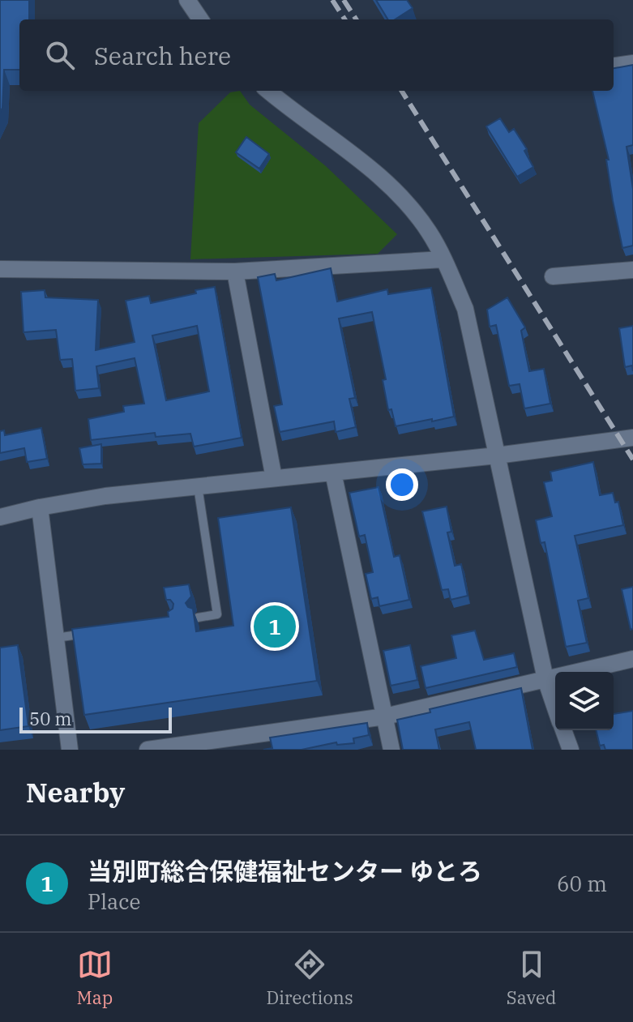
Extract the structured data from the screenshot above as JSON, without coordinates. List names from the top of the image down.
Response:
{
  "scale_bar": "50 m",
  "page": {
    "search": "Search here",
    "pins": "1",
    "scale": "50 m",
    "heading": "Nearby",
    "list": [
      {
        "mark": "1",
        "name": "当別町総合保健福祉センター ゆとろ",
        "note": "Place",
        "value": "60 m"
      }
    ],
    "nav": ["Map", "Directions", "Saved"]
  }
}
